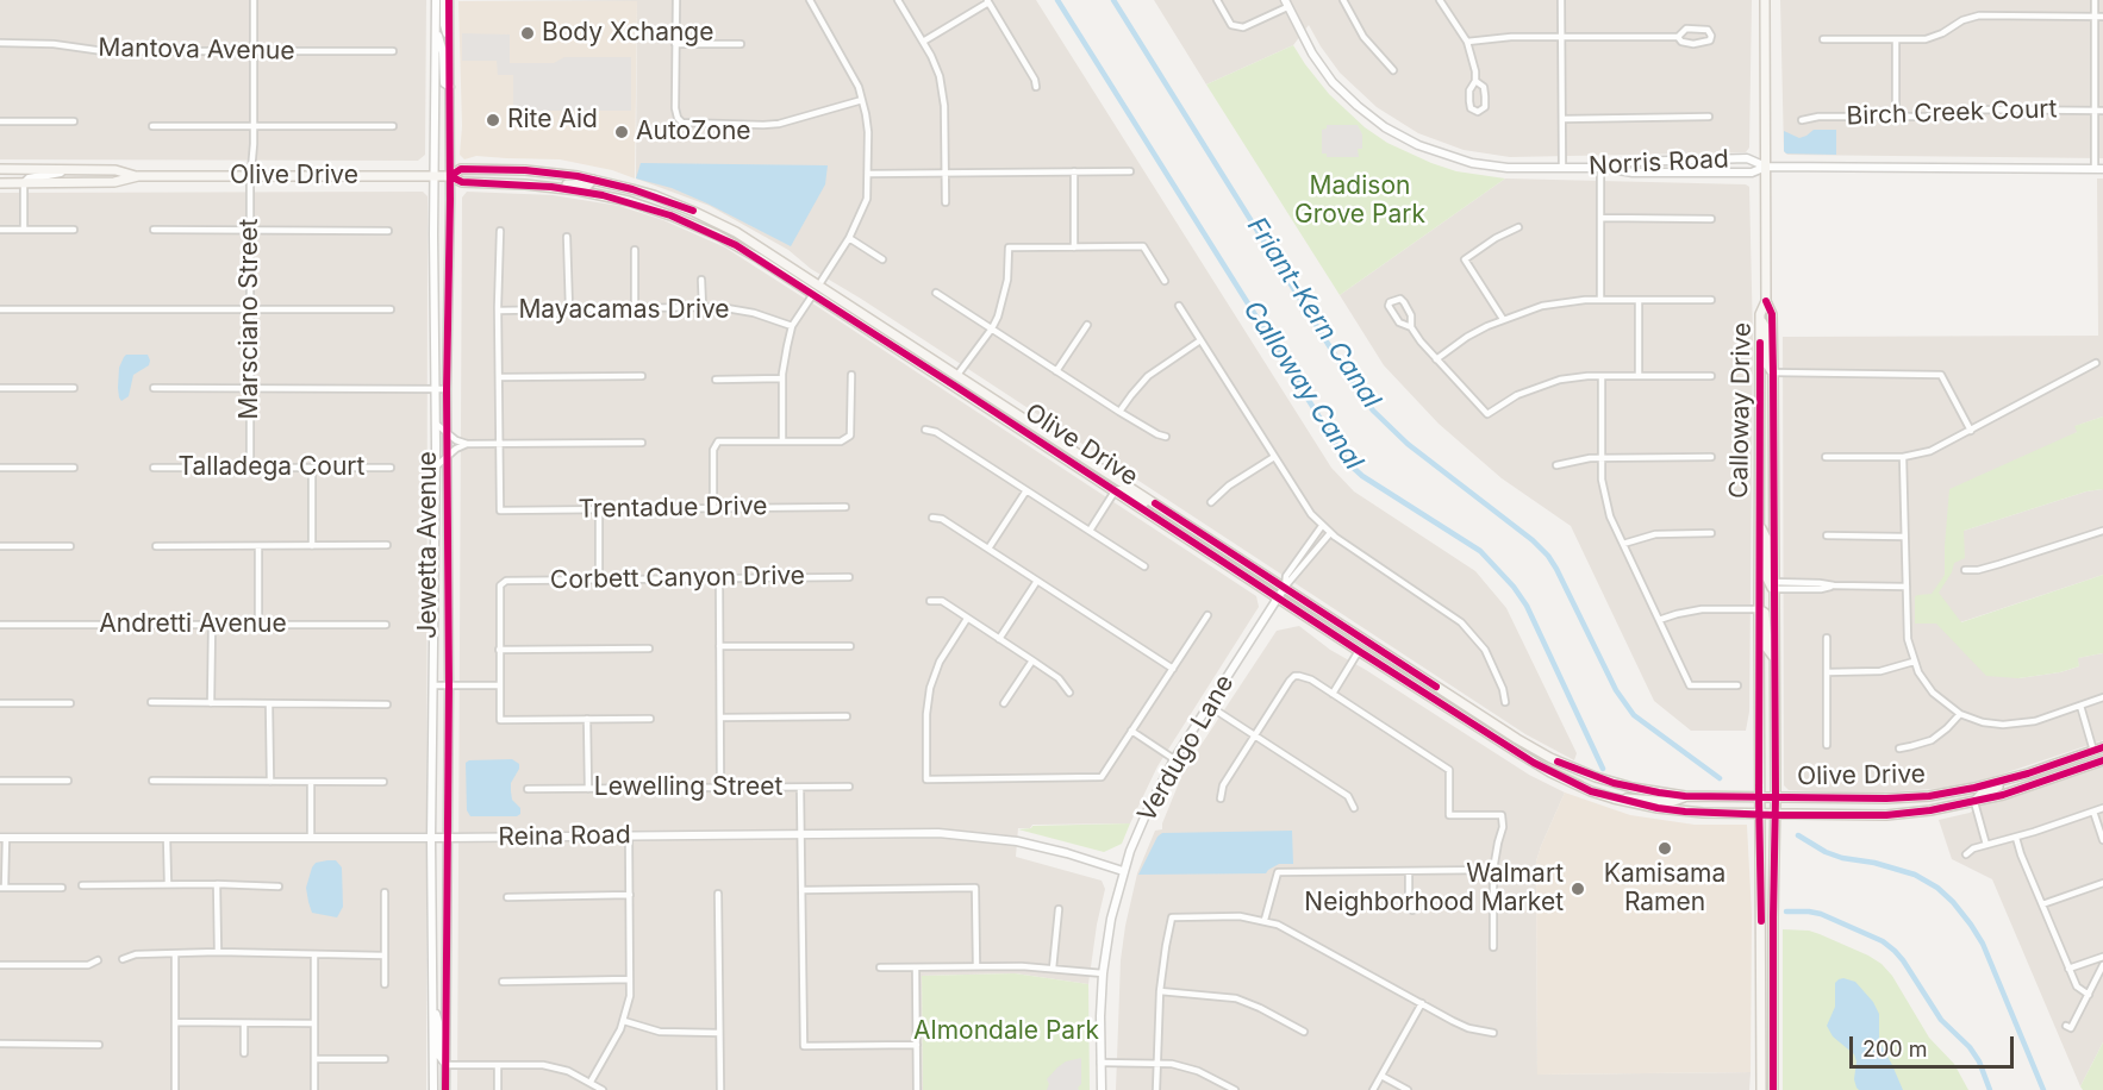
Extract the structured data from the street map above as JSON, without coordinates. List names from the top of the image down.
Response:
{
  "streets": {
    "main road": ["Olive Drive", "Calloway Drive"],
    "street": [
      "Mantova Avenue",
      "Birch Creek Court",
      "Norris Road",
      "Mayacamas Drive",
      "Marsciano Street",
      "Talladega Court",
      "Trentadue Drive",
      "Jewetta Avenue",
      "Corbett Canyon Drive",
      "Andretti Avenue",
      "Verdugo Lane",
      "Lewelling Street",
      "Reina Road"
    ]
  },
  "crossings": [
    ["Mantova Avenue", "Marsciano Street"],
    ["Norris Road", "Calloway Drive"],
    ["Olive Drive", "Marsciano Street"],
    ["Olive Drive", "Calloway Drive"],
    ["Olive Drive", "Jewetta Avenue"],
    ["Olive Drive", "Verdugo Lane"],
    ["Marsciano Street", "Talladega Court"],
    ["Jewetta Avenue", "Reina Road"],
    ["Verdugo Lane", "Reina Road"]
  ],
  "water": ["Friant-Kern Canal", "Calloway Canal"],
  "parks": ["Madison Grove Park", "Almondale Park"],
  "places": [
    "Body Xchange",
    "Rite Aid",
    "AutoZone",
    "Kamisama Ramen",
    "Walmart Neighborhood Market"
  ],
  "scale_bar": "200 m"
}
